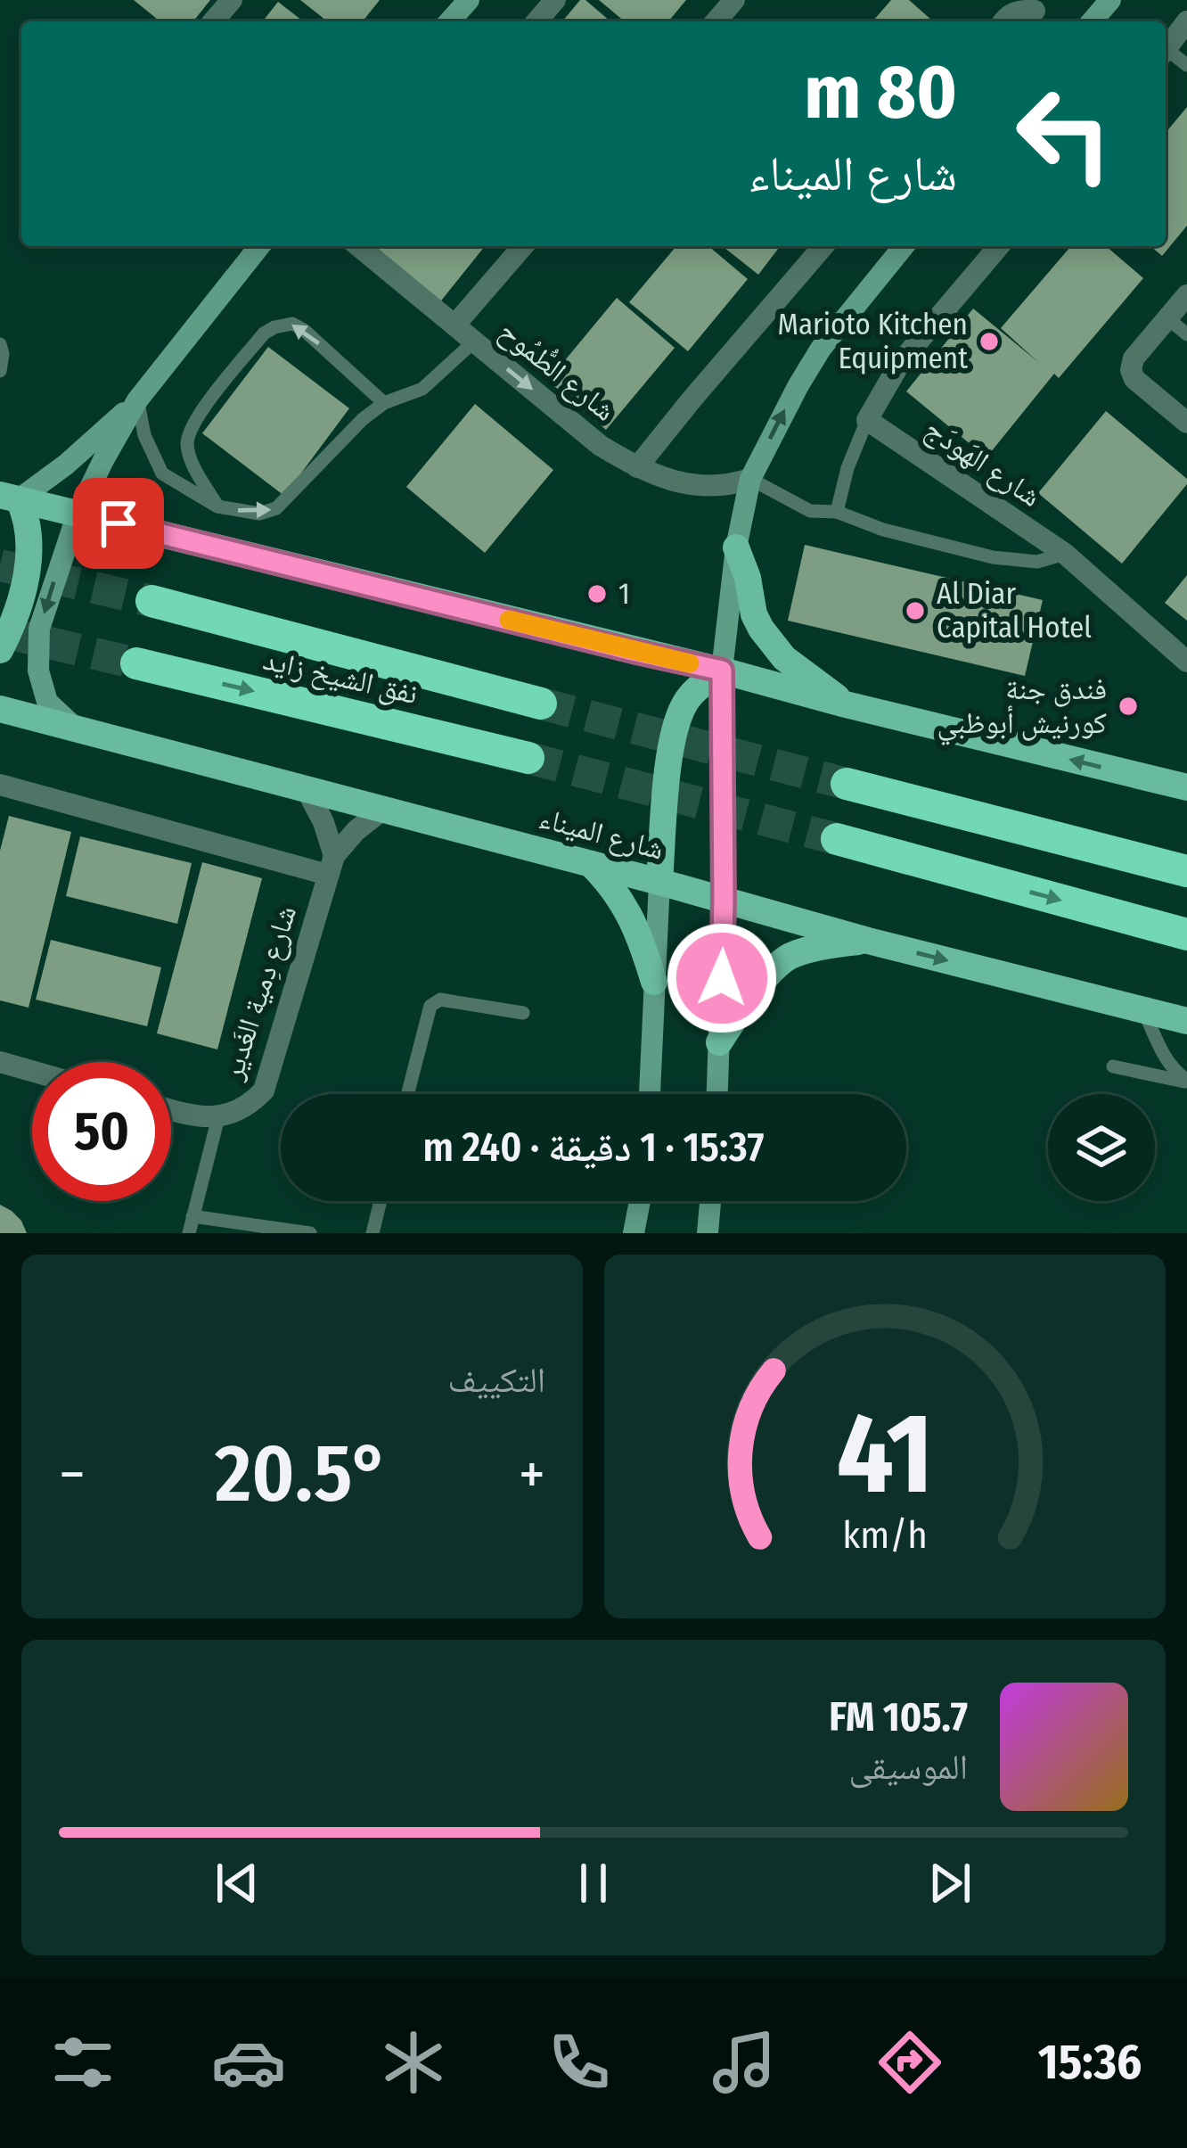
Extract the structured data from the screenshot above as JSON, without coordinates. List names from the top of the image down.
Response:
{
  "streets": {
    "highway": ["نفق الشيخ زايد"],
    "main road": ["شارع الميناء"],
    "street": ["شارع الطُّمُوح", "شارع الهَودَج", "شارع دِمية الغَدير"]
  },
  "crossings": [
    ["شارع الميناء", "شارع دِمية الغَدير"]
  ],
  "one_way": ["شارع الطُّمُوح"],
  "places": [
    "Marioto Kitchen Equipment",
    "1",
    "Al Diar Capital Hotel",
    "فندق جنة كورنيش أبوظبي"
  ],
  "page": {
    "turn": ["80 m", "شارع الميناء"],
    "limit": "50",
    "trip": "15:37 · 1 دقيقة · 240 m",
    "tile": "التكييف",
    "heat": ["−", "20.5°", "+"],
    "song": ["105.7 FM", "الموسيقى"],
    "tabs": "15:36",
    "gauge": ["41", "km/h"]
  }
}
